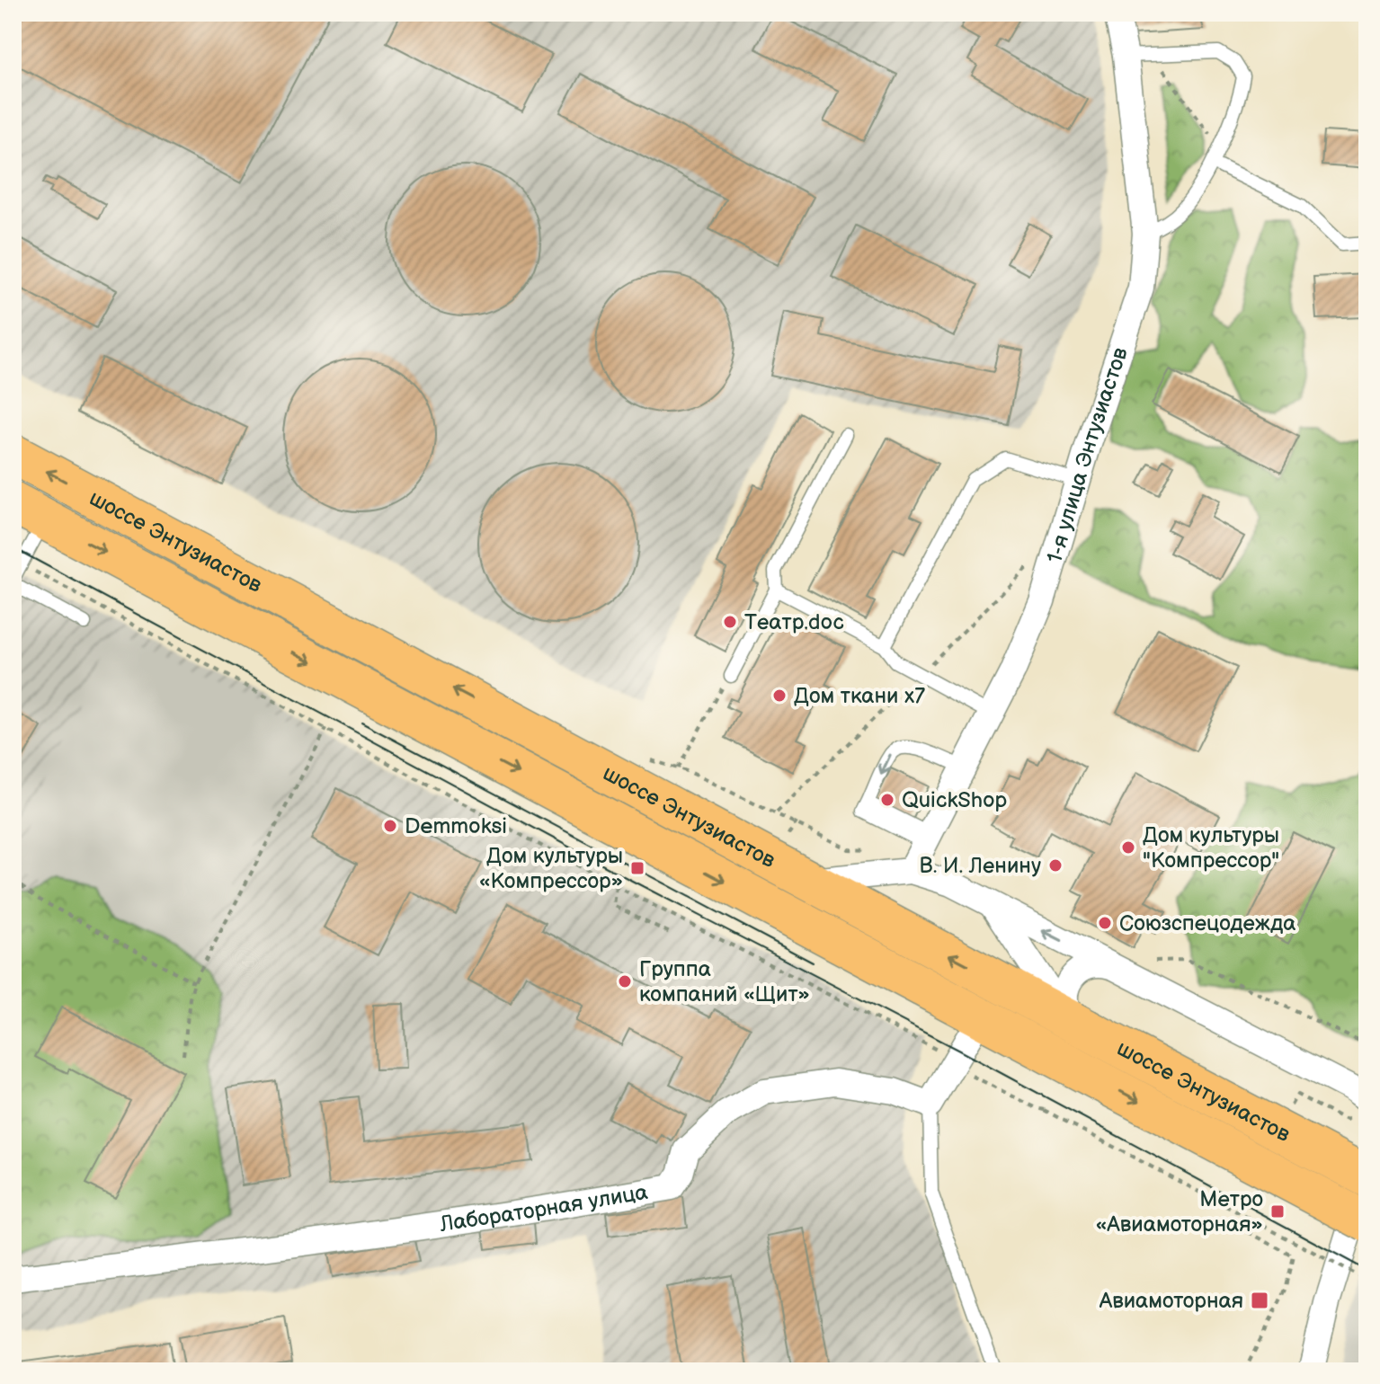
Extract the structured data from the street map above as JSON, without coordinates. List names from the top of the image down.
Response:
{
  "streets": {
    "main road": ["шоссе Энтузиастов"],
    "street": ["1-я улица Энтузиастов", "Лабораторная улица"]
  },
  "places": {
    "other": [
      "Театр.doc",
      "Дом ткани x7",
      "QuickShop",
      "Demmoksi",
      "Дом культуры \"Компрессор\"",
      "В. И. Ленину",
      "Союзспецодежда",
      "Группа компаний «Щит»"
    ],
    "transit": ["Дом культуры «Компрессор»", "Метро «Авиамоторная»", "Авиамоторная"]
  }
}
